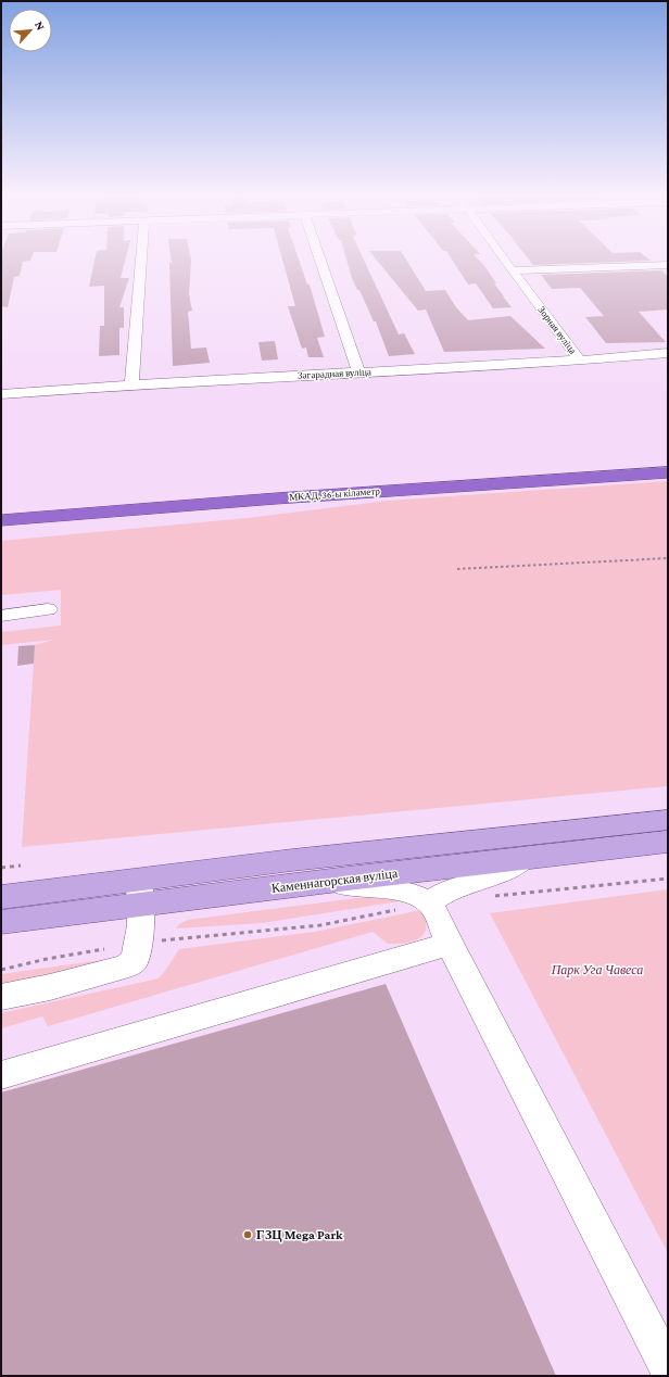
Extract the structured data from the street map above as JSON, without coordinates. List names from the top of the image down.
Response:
{
  "streets": {
    "highway": ["МКАД, 36-ы кіламетр"],
    "main road": ["Каменнагорская вуліца"],
    "street": ["Зорная вуліца", "Загарадная вуліца"]
  },
  "crossings": [
    ["Зорная вуліца", "Загарадная вуліца"]
  ],
  "parks": ["Парк Уга Чавеса"],
  "places": ["ГЗЦ Mega Park"],
  "north": "top right"
}
